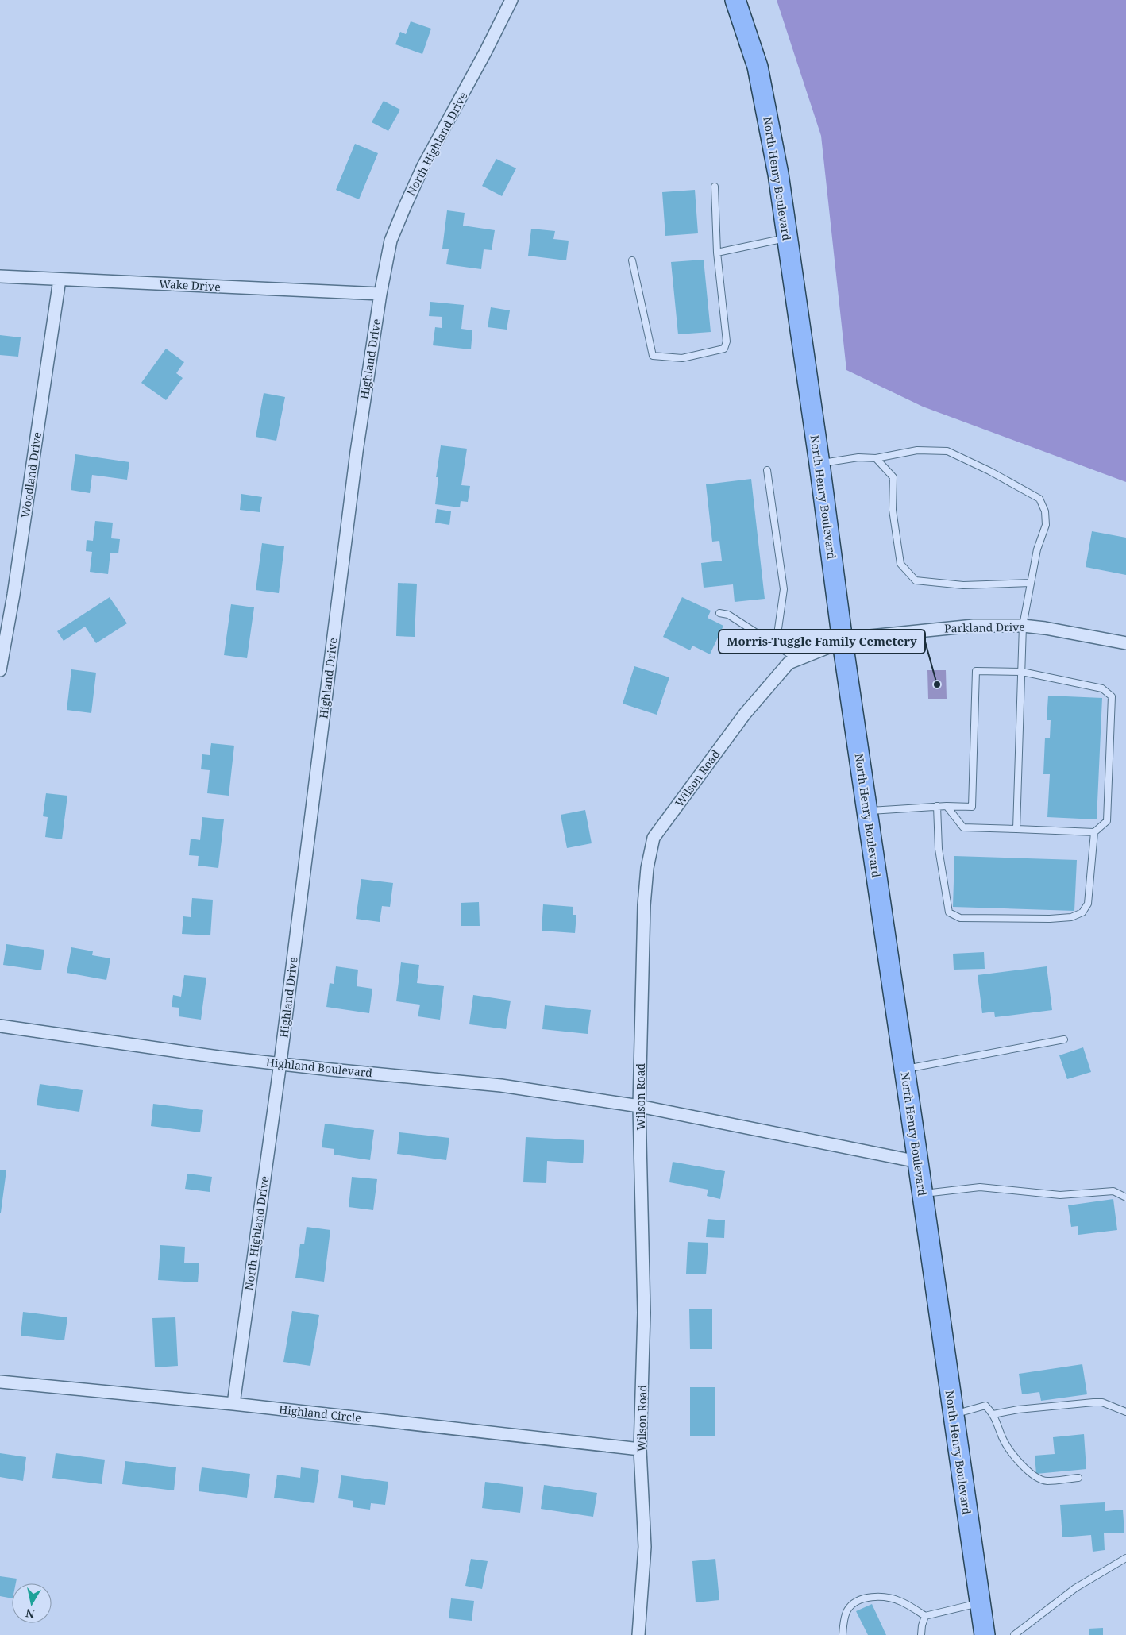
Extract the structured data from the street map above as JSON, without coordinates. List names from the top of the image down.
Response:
{
  "streets": {
    "main road": ["North Henry Boulevard"],
    "street": [
      "North Highland Drive",
      "Wake Drive",
      "Highland Drive",
      "Woodland Drive",
      "Parkland Drive",
      "Wilson Road",
      "Highland Boulevard",
      "Highland Circle"
    ]
  },
  "crossings": [
    ["North Highland Drive", "Wake Drive"],
    ["North Highland Drive", "Highland Drive"],
    ["North Highland Drive", "Highland Boulevard"],
    ["North Highland Drive", "Highland Circle"],
    ["North Henry Boulevard", "Parkland Drive"],
    ["North Henry Boulevard", "Wilson Road"],
    ["North Henry Boulevard", "Highland Boulevard"],
    ["Wake Drive", "Highland Drive"],
    ["Wake Drive", "Woodland Drive"],
    ["Highland Drive", "Highland Boulevard"],
    ["Parkland Drive", "Wilson Road"],
    ["Wilson Road", "Highland Boulevard"],
    ["Wilson Road", "Highland Circle"]
  ],
  "places": ["Morris-Tuggle Family Cemetery"],
  "north": "bottom"
}
